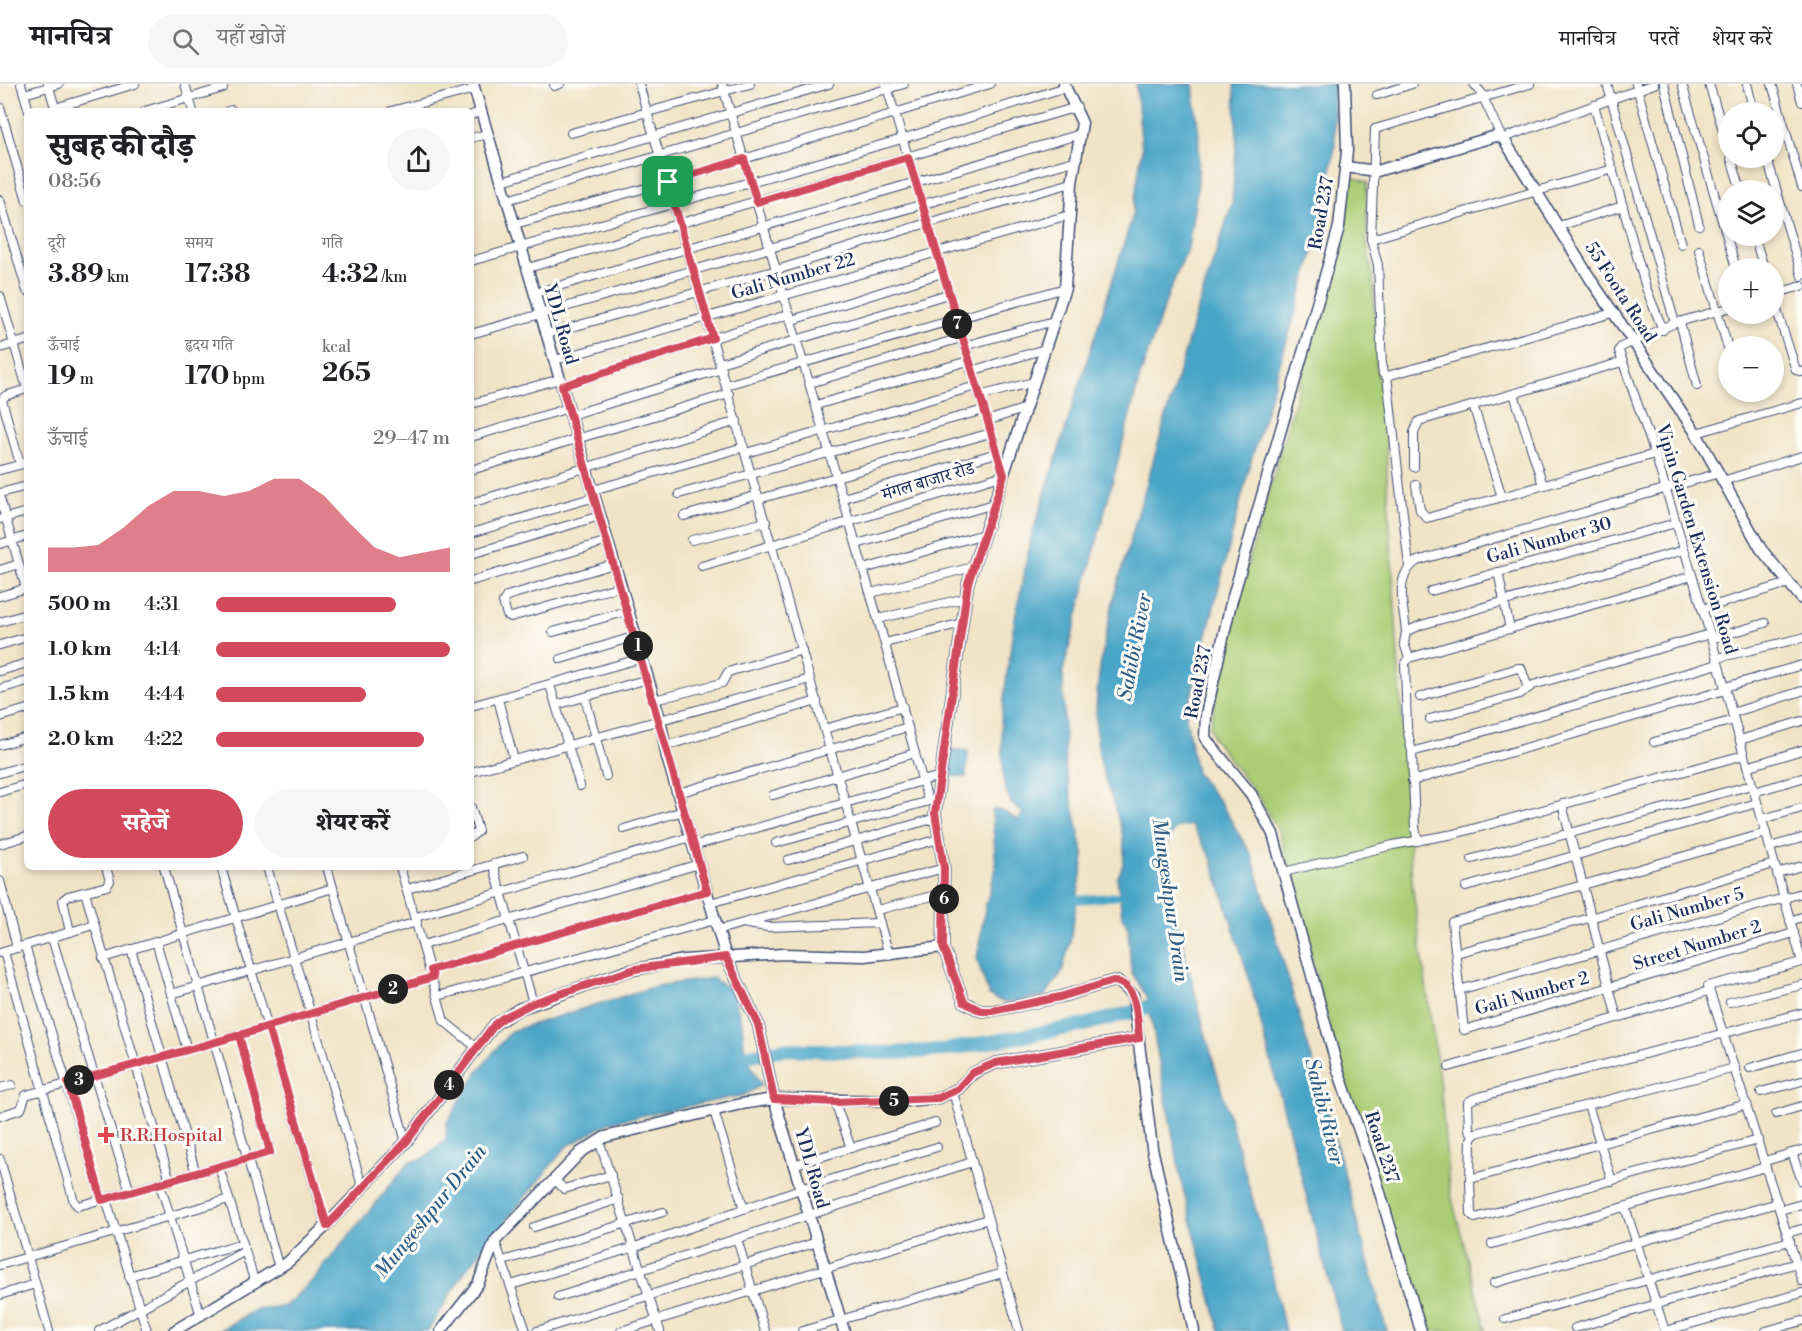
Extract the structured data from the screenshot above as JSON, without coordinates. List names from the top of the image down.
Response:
{
  "streets": {
    "street": [
      "Road 237",
      "Gali Number 22",
      "55 Foota Road",
      "YDL Road",
      "मंगल बाजार रोड",
      "Vipin Garden Extension Road",
      "Gali Number 30",
      "Gali Number 5",
      "Street Number 2",
      "Gali Number 2"
    ]
  },
  "crossings": [
    ["Gali Number 22", "YDL Road"],
    ["Gali Number 22", "मंगल बाजार रोड"],
    ["Vipin Garden Extension Road", "Gali Number 30"],
    ["Vipin Garden Extension Road", "Gali Number 5"],
    ["Vipin Garden Extension Road", "Street Number 2"],
    ["Gali Number 5", "Gali Number 2"],
    ["Street Number 2", "Gali Number 2"]
  ],
  "water": ["Sahibi River", "Mungeshpur Drain"],
  "places": {
    "health": ["R.R.Hospital"]
  },
  "page": {
    "header": "मानचित्र",
    "search": "यहाँ खोजें",
    "nav": ["मानचित्र", "परतें", "शेयर करें"],
    "map_buttons": ["+", "−"],
    "heading": ["सुबह की दौड़", "08:56"],
    "stats": [
      ["दूरी", "3.89 km"],
      ["समय", "17:38"],
      ["गति", "4:32 /km"],
      ["ऊँचाई", "19 m"],
      ["हृदय गति", "170 bpm"],
      ["kcal", "265"]
    ],
    "pins": [
      "7",
      "1",
      "6",
      "2",
      "3",
      "4",
      "5"
    ],
    "chart": ["ऊँचाई", "29–47 m"],
    "list": [
      {
        "name": "500 m",
        "note": "4:31"
      },
      {
        "name": "1.0 km",
        "note": "4:14"
      },
      {
        "name": "1.5 km",
        "note": "4:44"
      },
      {
        "name": "2.0 km",
        "note": "4:22"
      }
    ],
    "buttons": ["सहेजें", "शेयर करें"]
  }
}
